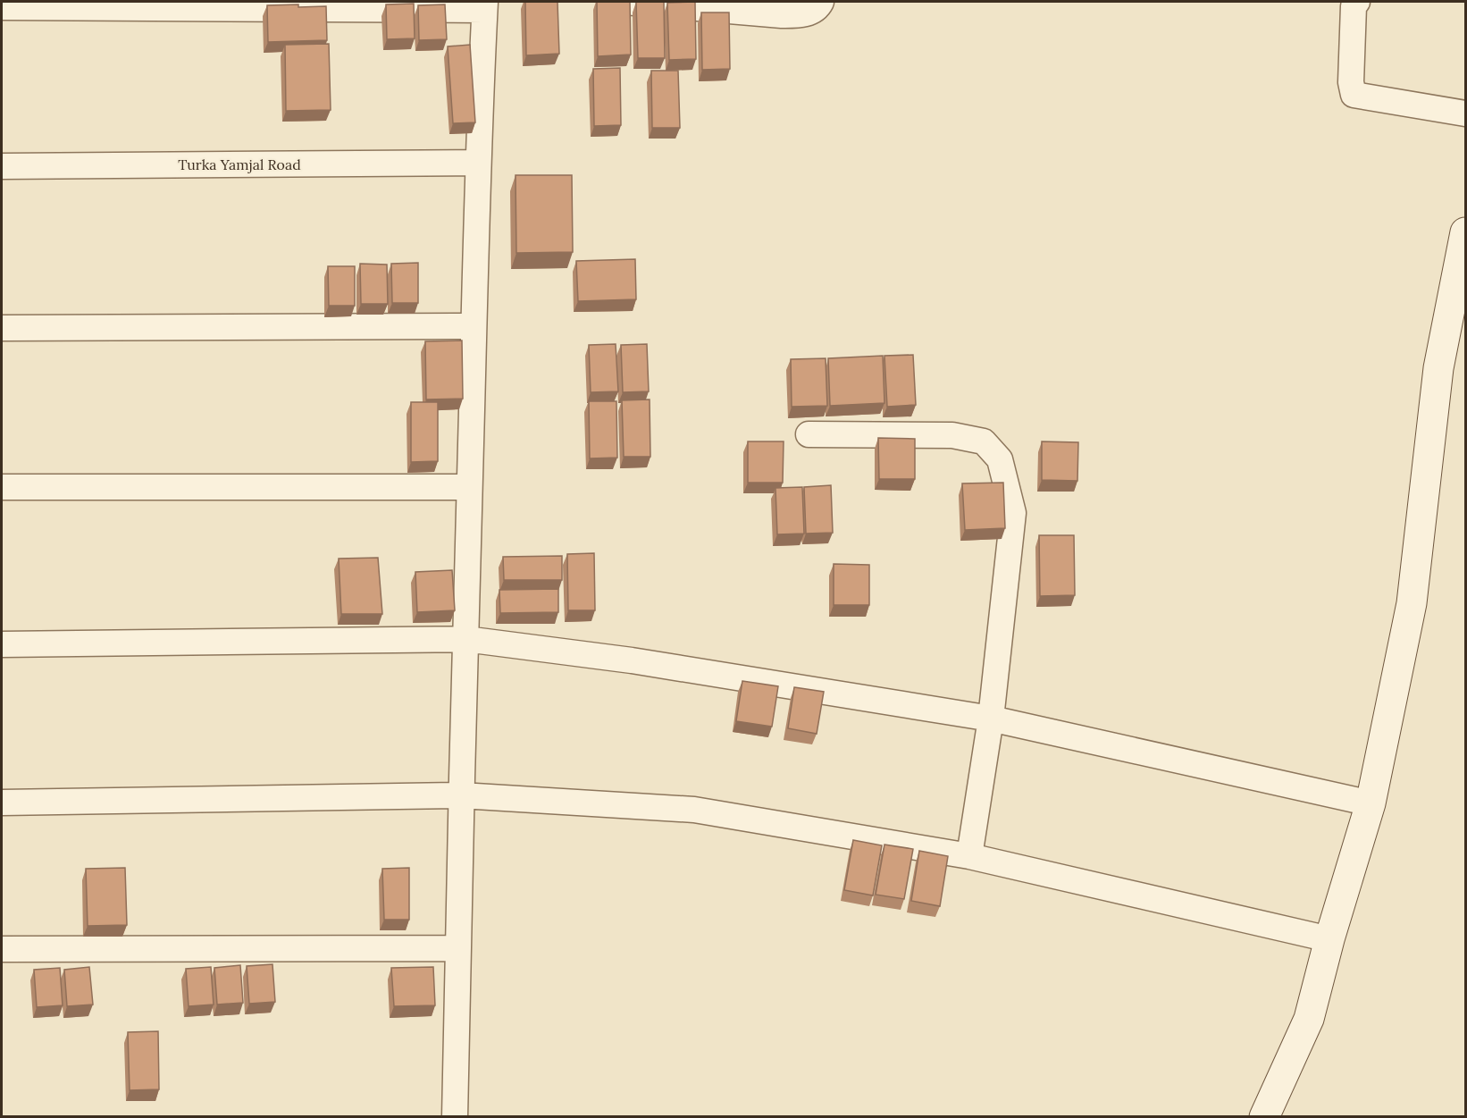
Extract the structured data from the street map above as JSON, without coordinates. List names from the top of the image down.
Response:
{
  "streets": {
    "street": ["Turka Yamjal Road"]
  }
}
